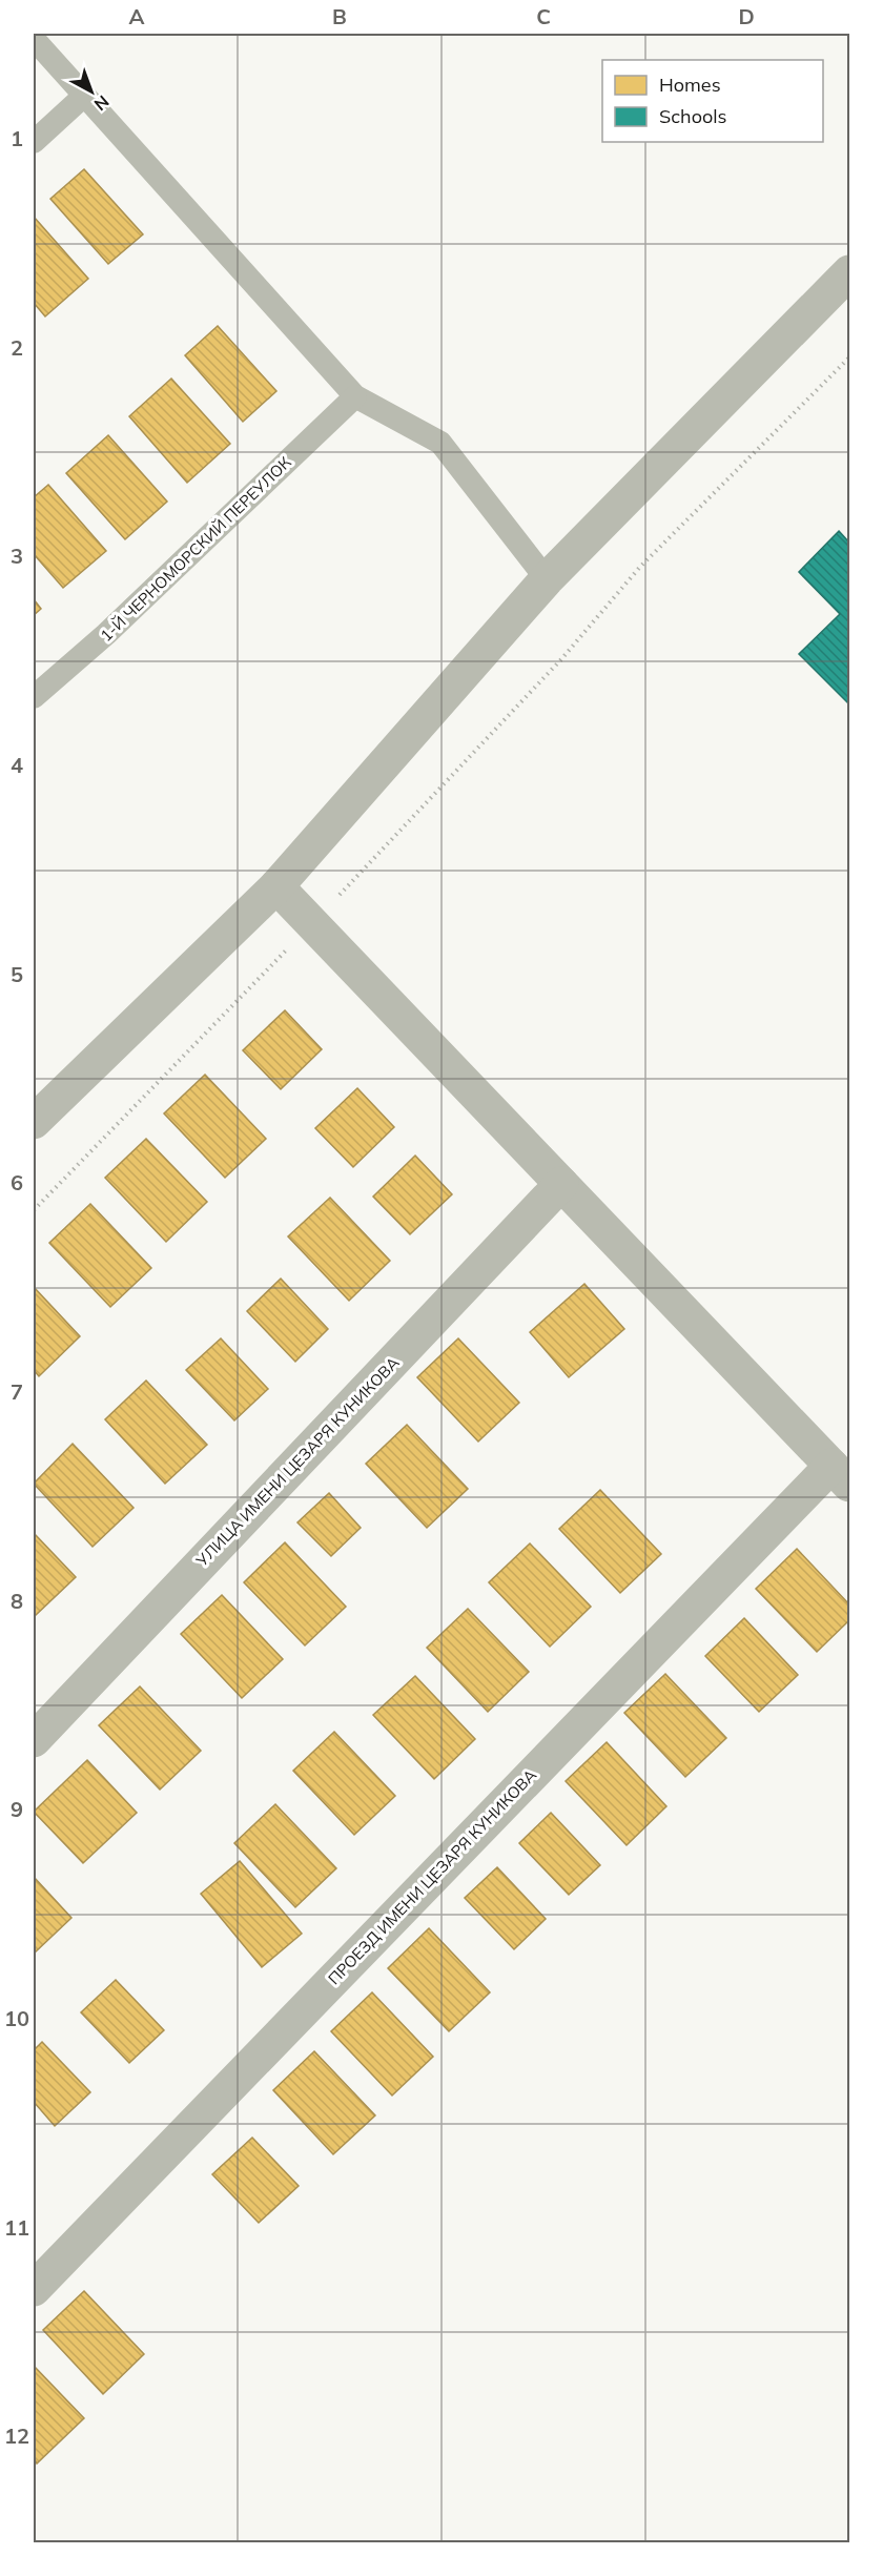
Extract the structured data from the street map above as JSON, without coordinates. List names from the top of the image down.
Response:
{
  "streets": {
    "street": ["УЛИЦА ИМЕНИ ЦЕЗАРЯ КУНИКОВА", "ПРОЕЗД ИМЕНИ ЦЕЗАРЯ КУНИКОВА"],
    "lane": ["1-Й ЧЕРНОМОРСКИЙ ПЕРЕУЛОК"]
  },
  "legend": ["Homes", "Schools"],
  "north": "bottom right",
  "grid": {
    "columns": [
      "A",
      "B",
      "C",
      "D"
    ],
    "rows": [
      "1",
      "2",
      "3",
      "4",
      "5",
      "6",
      "7",
      "8",
      "9",
      "10",
      "11",
      "12"
    ]
  }
}
